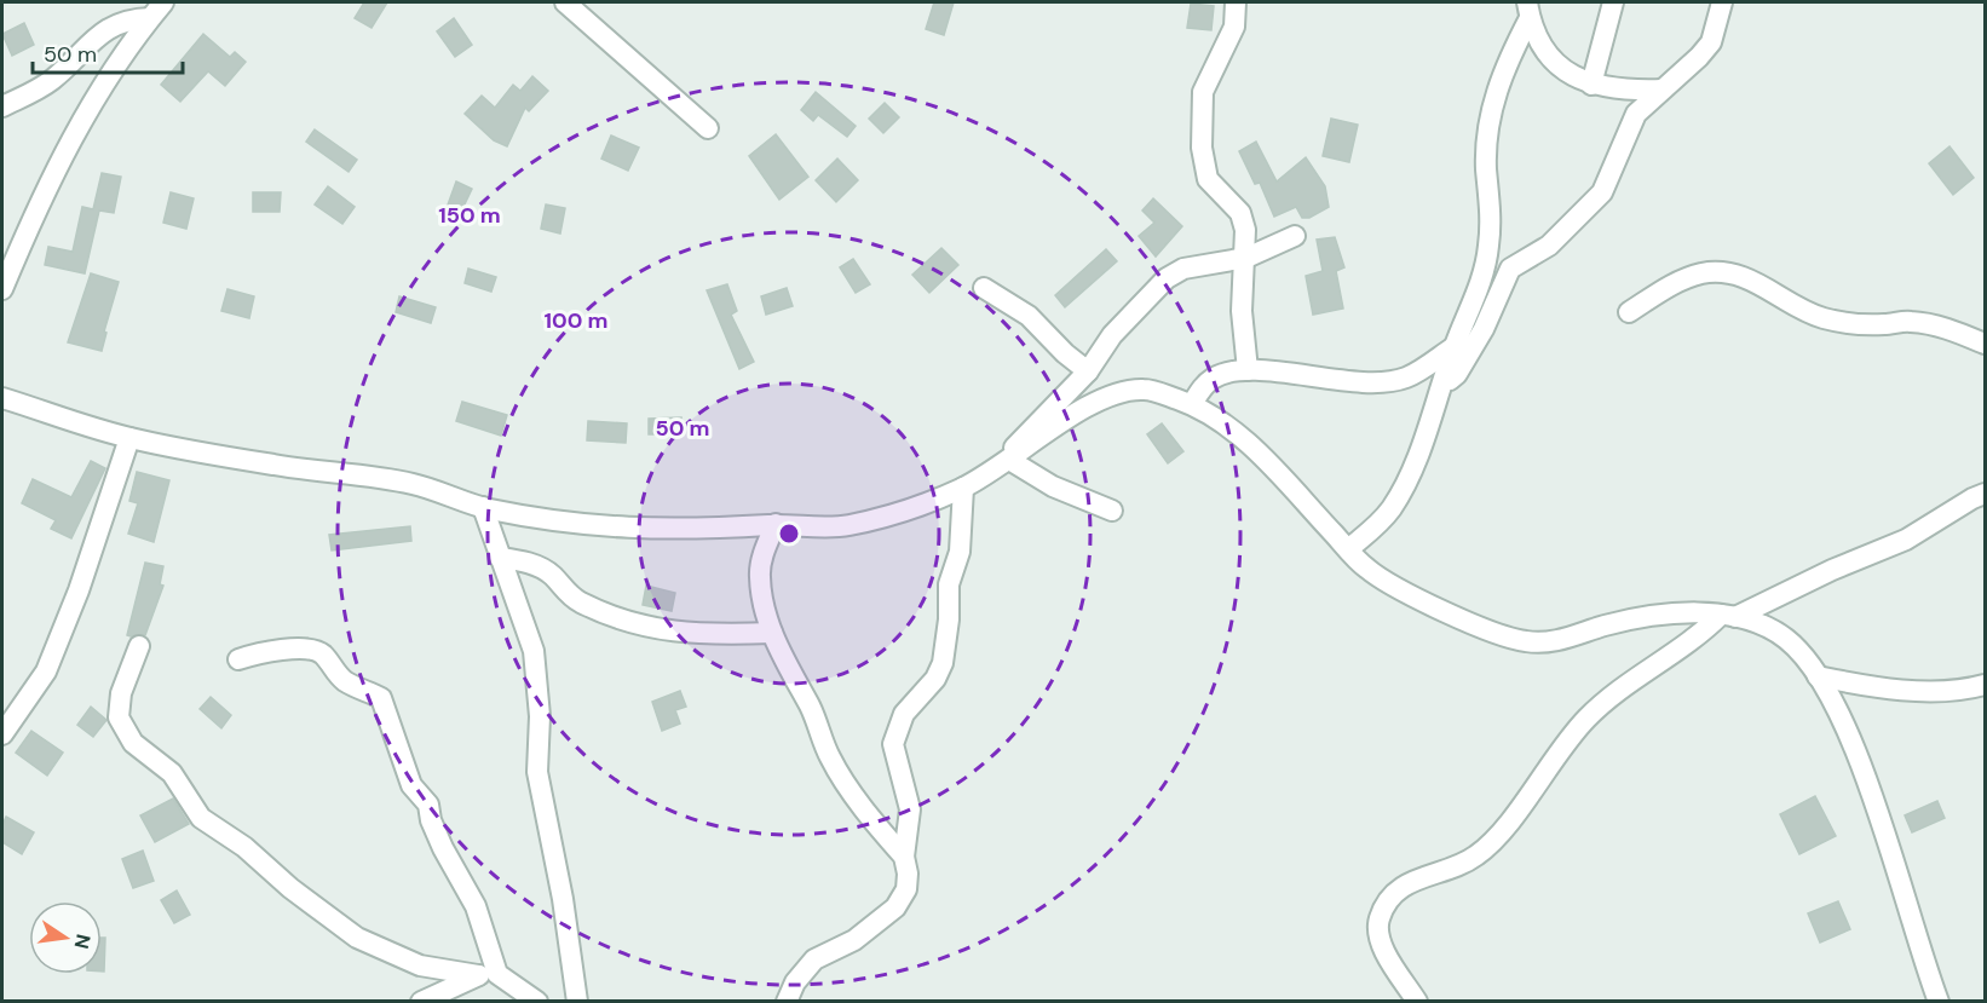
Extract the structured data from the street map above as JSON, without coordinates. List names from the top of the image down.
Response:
{
  "scale_bar": "50 m",
  "north": "right",
  "rings": ["150 m", "100 m", "50 m"]
}
